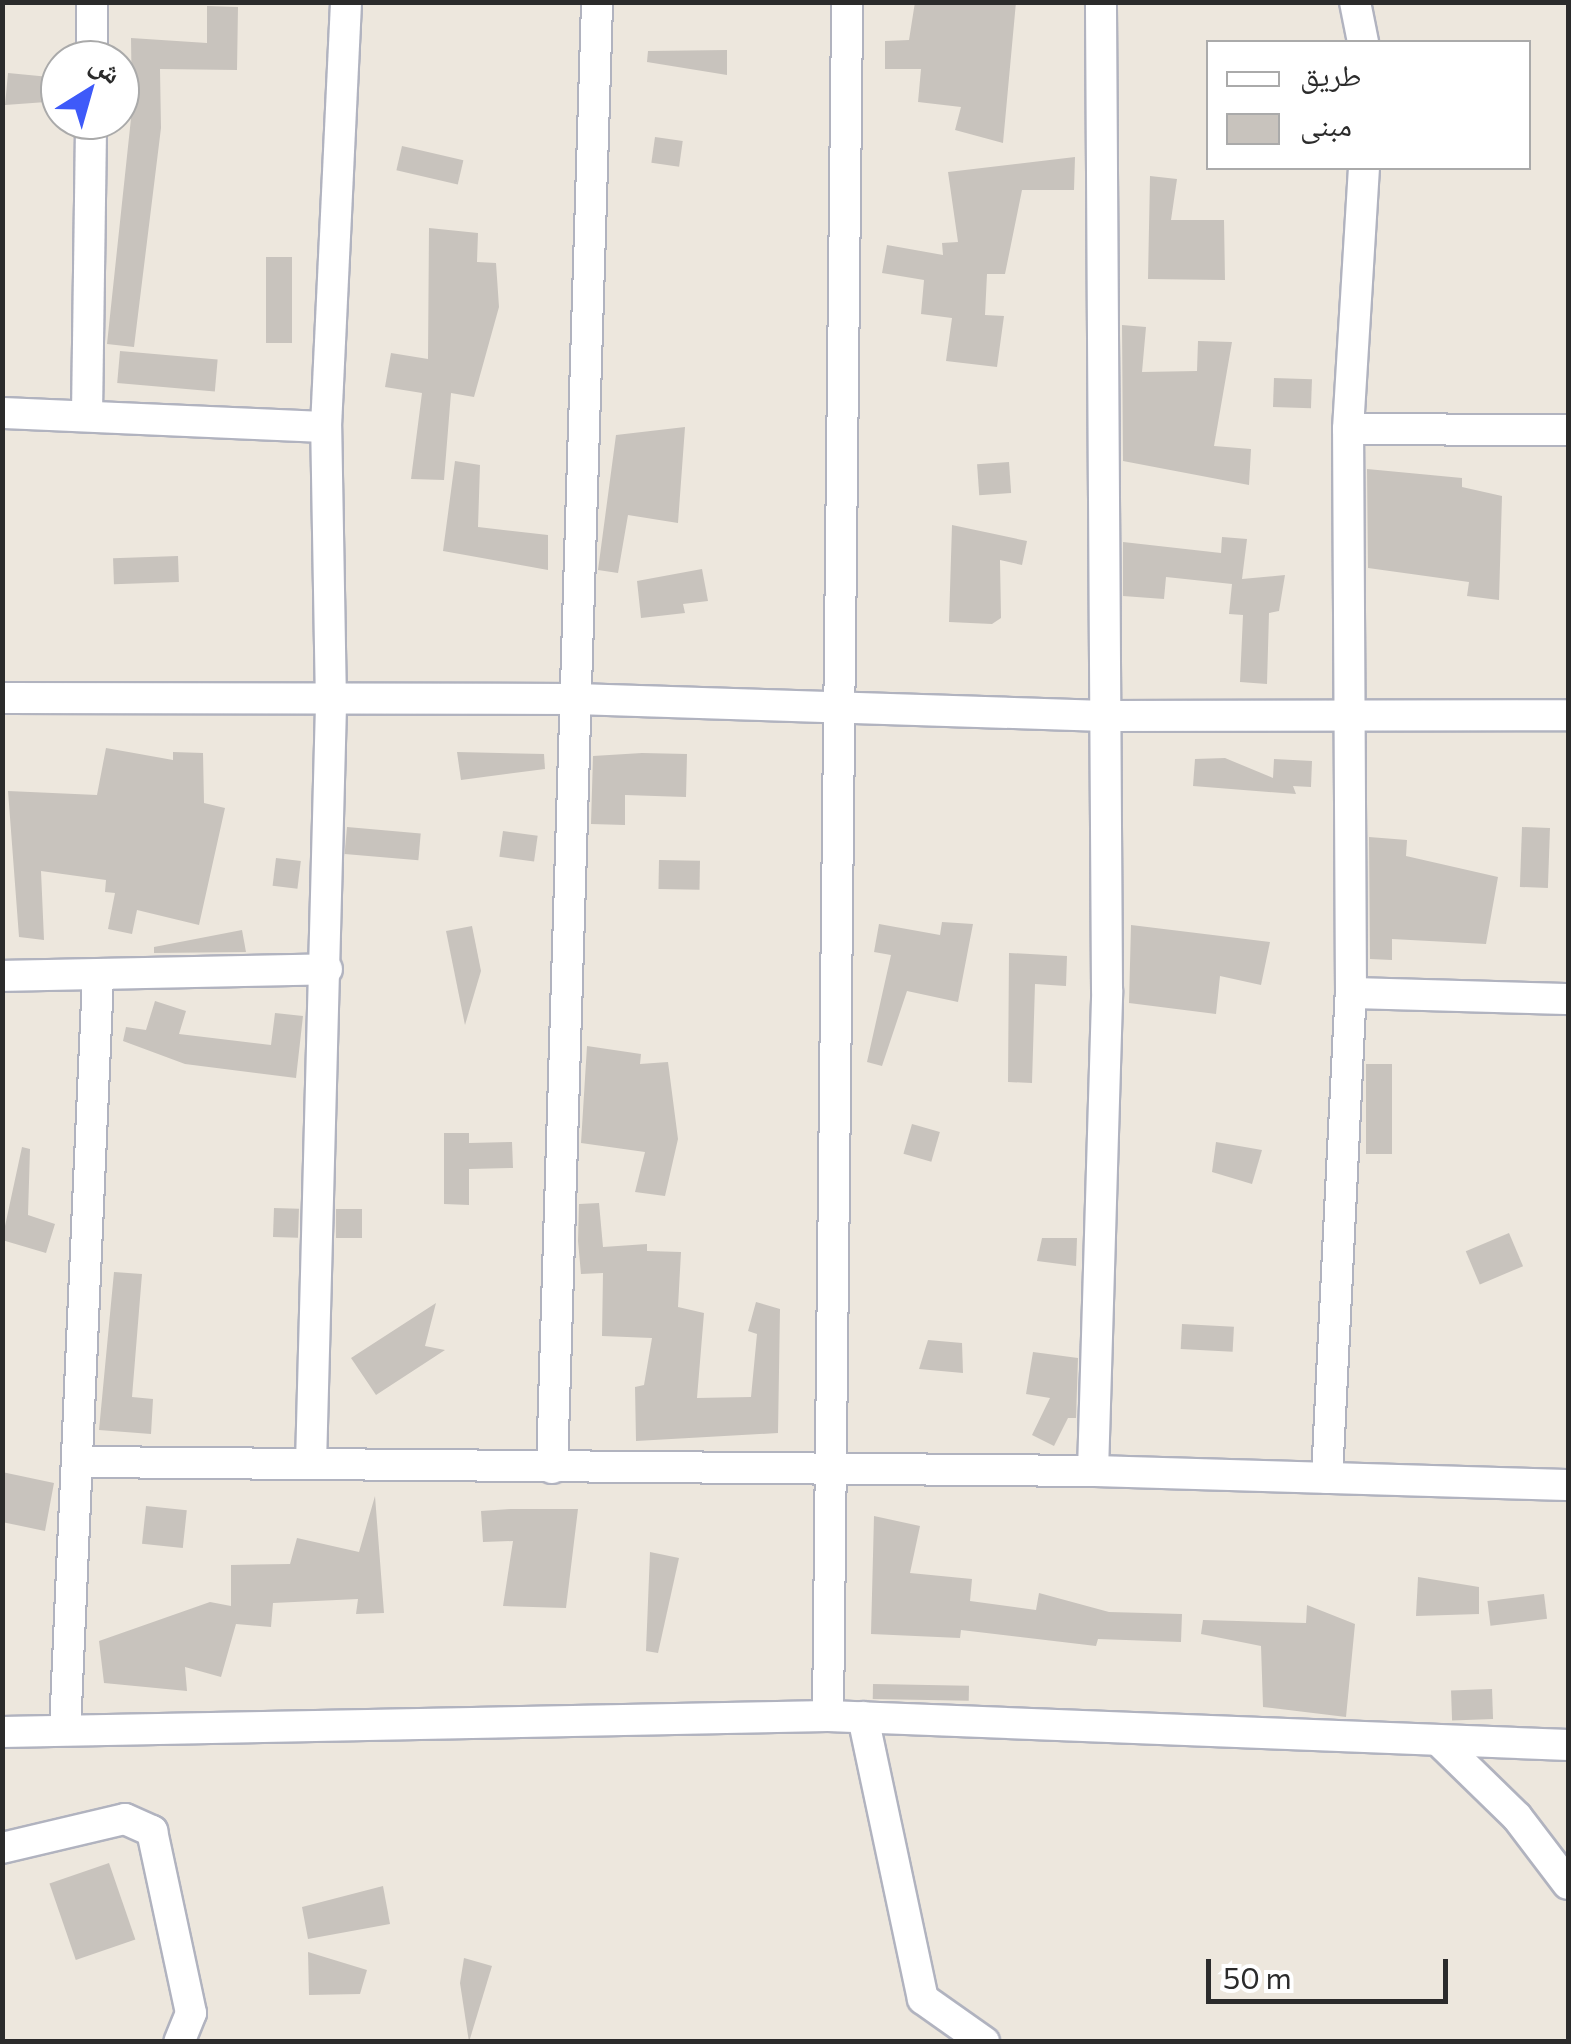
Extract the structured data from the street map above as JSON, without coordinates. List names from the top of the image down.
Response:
{
  "legend": ["طريق", "مبنى"],
  "scale_bar": "50 m",
  "north": "top right"
}
